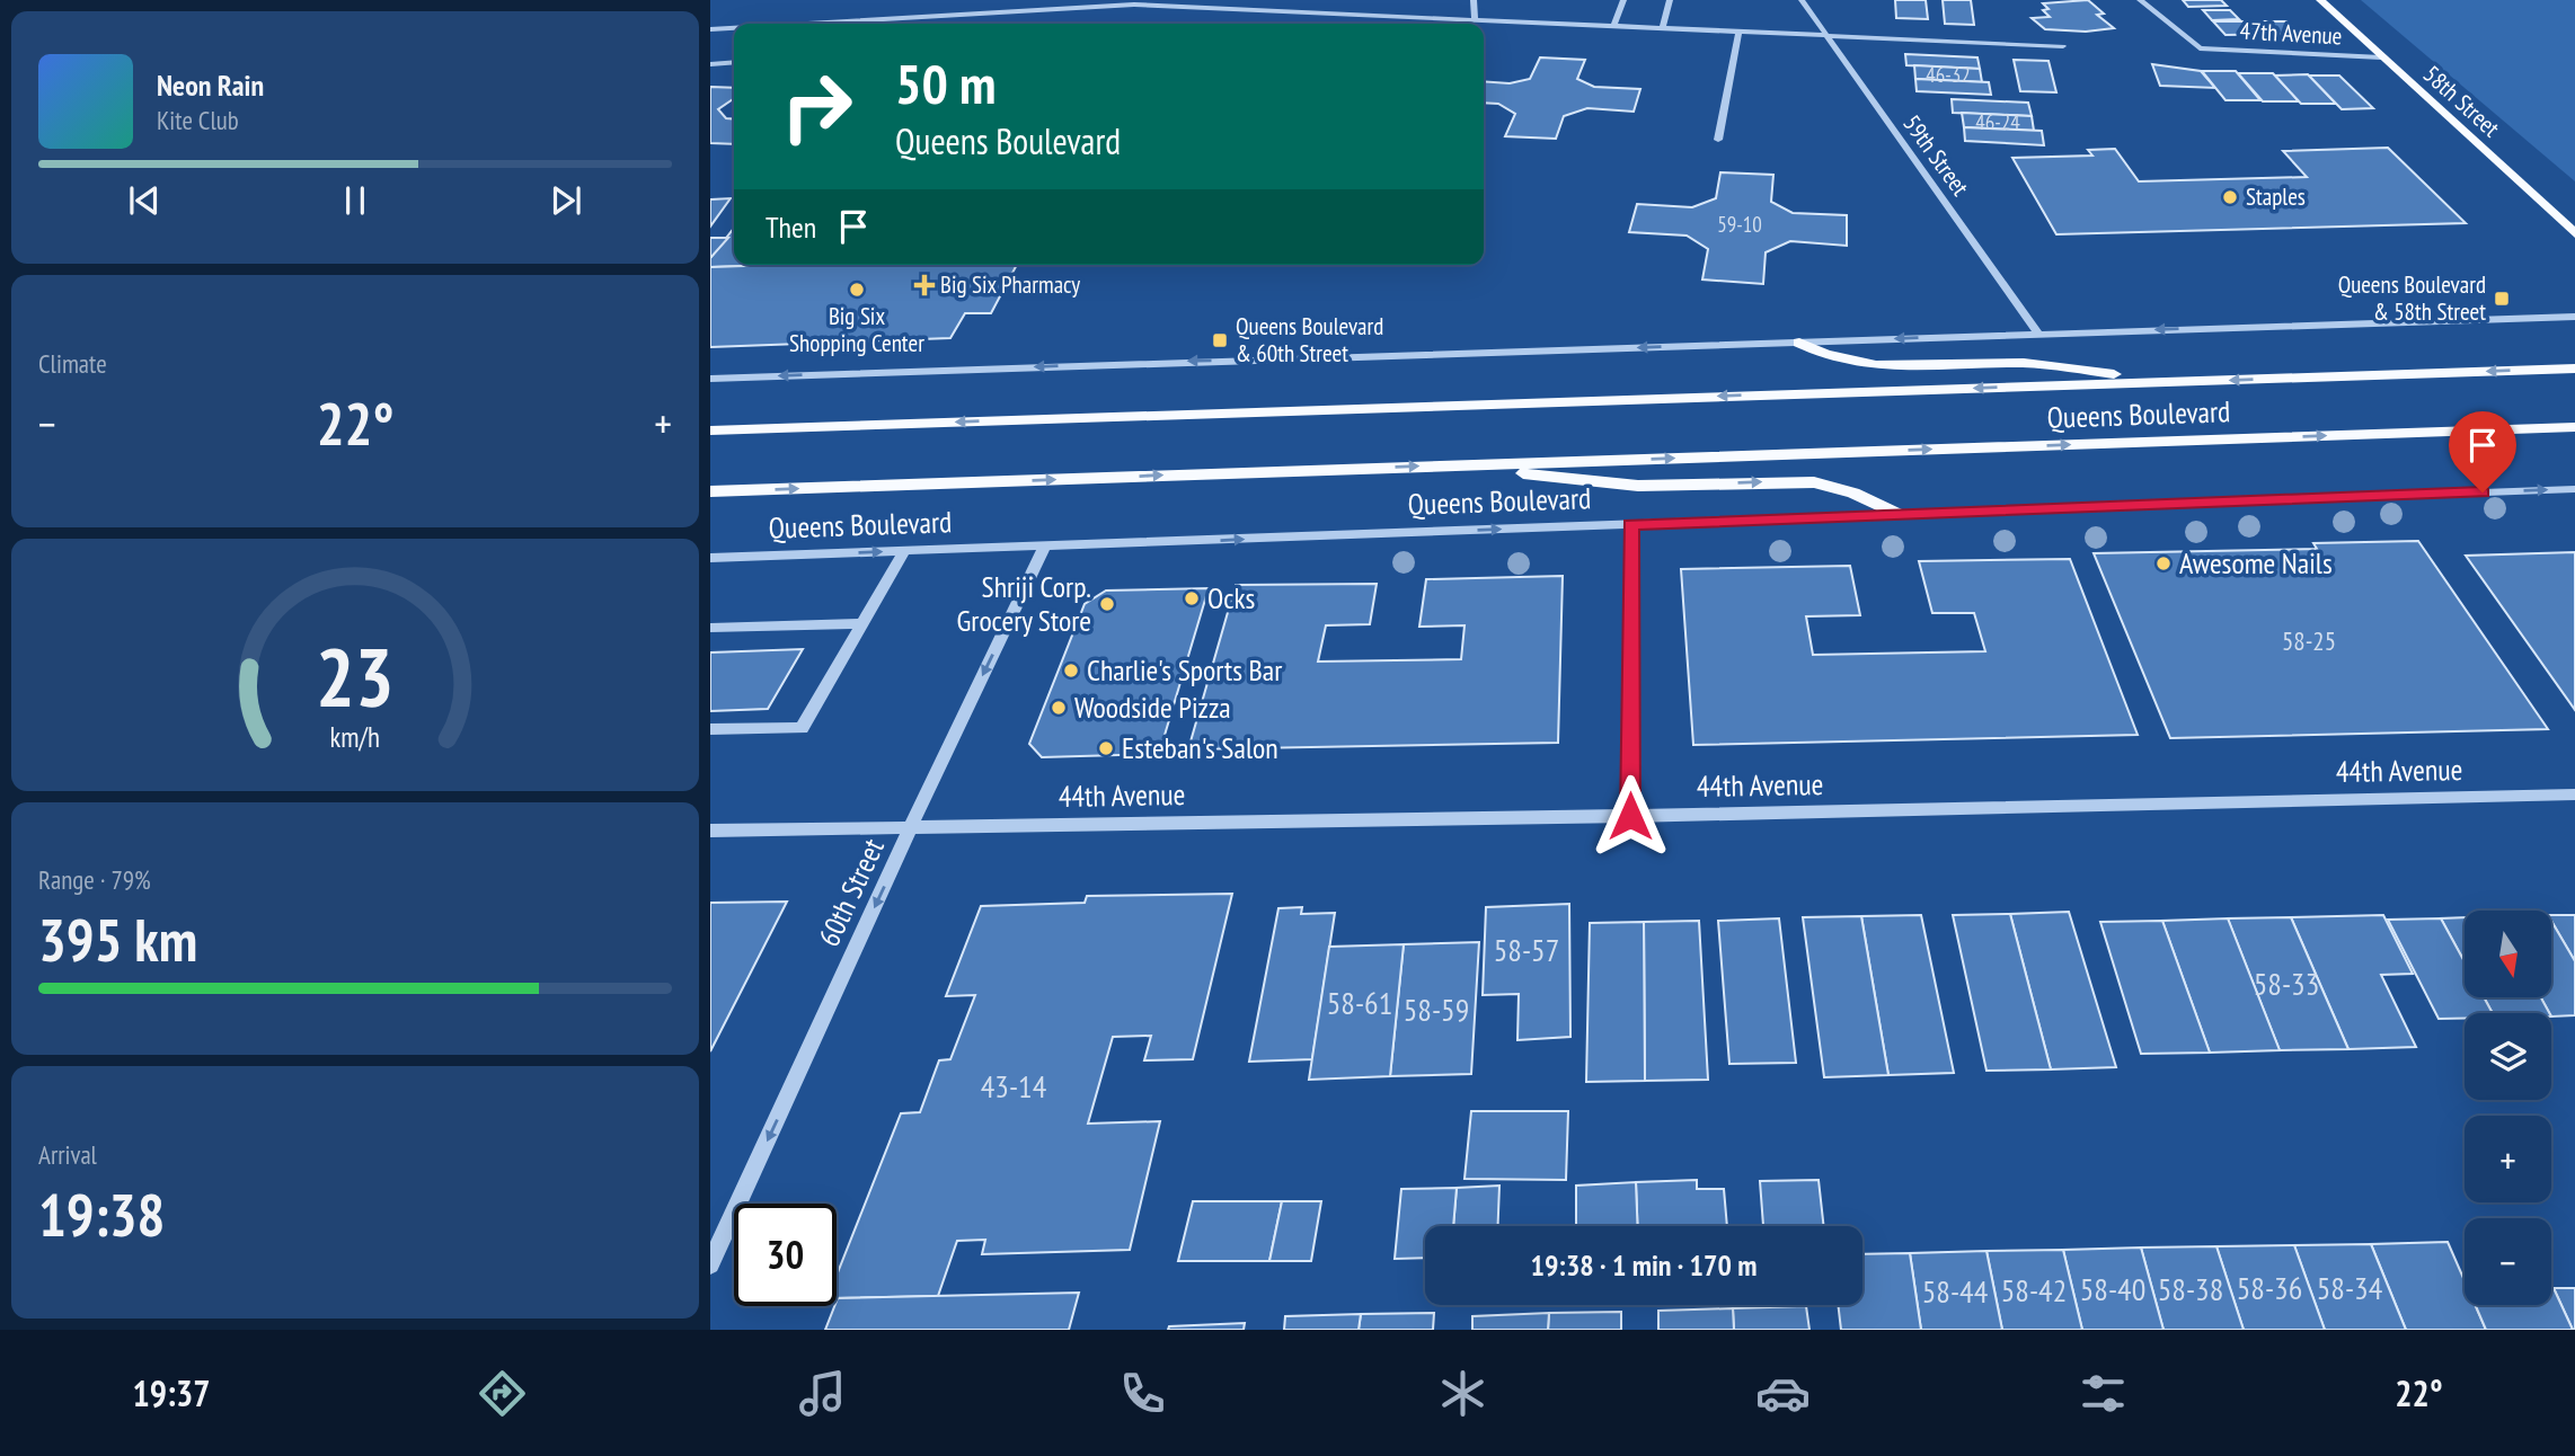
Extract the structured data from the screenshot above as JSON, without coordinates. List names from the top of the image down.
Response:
{
  "streets": {
    "main road": ["58th Street", "Queens Boulevard"],
    "street": [
      "47th Avenue",
      "59th Street",
      "44th Avenue",
      "60th Street"
    ]
  },
  "crossings": [
    ["47th Avenue", "58th Street"],
    ["Queens Boulevard", "60th Street"],
    ["44th Avenue", "60th Street"]
  ],
  "one_way": ["60th Street"],
  "places": {
    "other": [
      "Staples",
      "Big Six Shopping Center",
      "Awesome Nails",
      "Ocks",
      "Shriji Corp. Grocery Store",
      "Charlie's Sports Bar",
      "Woodside Pizza",
      "Esteban's Salon"
    ],
    "health": ["Big Six Pharmacy"],
    "transit": ["Queens Boulevard & 58th Street", "Queens Boulevard & 60th Street"]
  },
  "house_numbers": [
    "46-32",
    "46-24",
    "59-10",
    "58-25",
    "58-57",
    "58-33",
    "58-61",
    "58-59",
    "43-14",
    "58-36",
    "58-34",
    "58-40",
    "58-38",
    "58-42",
    "58-44"
  ],
  "north": "bottom",
  "page": {
    "turn": ["50 m", "Queens Boulevard"],
    "song": ["Neon Rain", "Kite Club"],
    "then": "Then",
    "tile": [
      "Climate",
      ["Range · 79%", "395 km"],
      ["Arrival", "19:38"]
    ],
    "heat": ["−", "22°", "+"],
    "map_buttons": ["+", "−"],
    "limit": "30",
    "trip": "19:38 · 1 min · 170 m",
    "tabs": ["19:37", "22°"],
    "gauge": ["23", "km/h"]
  }
}
